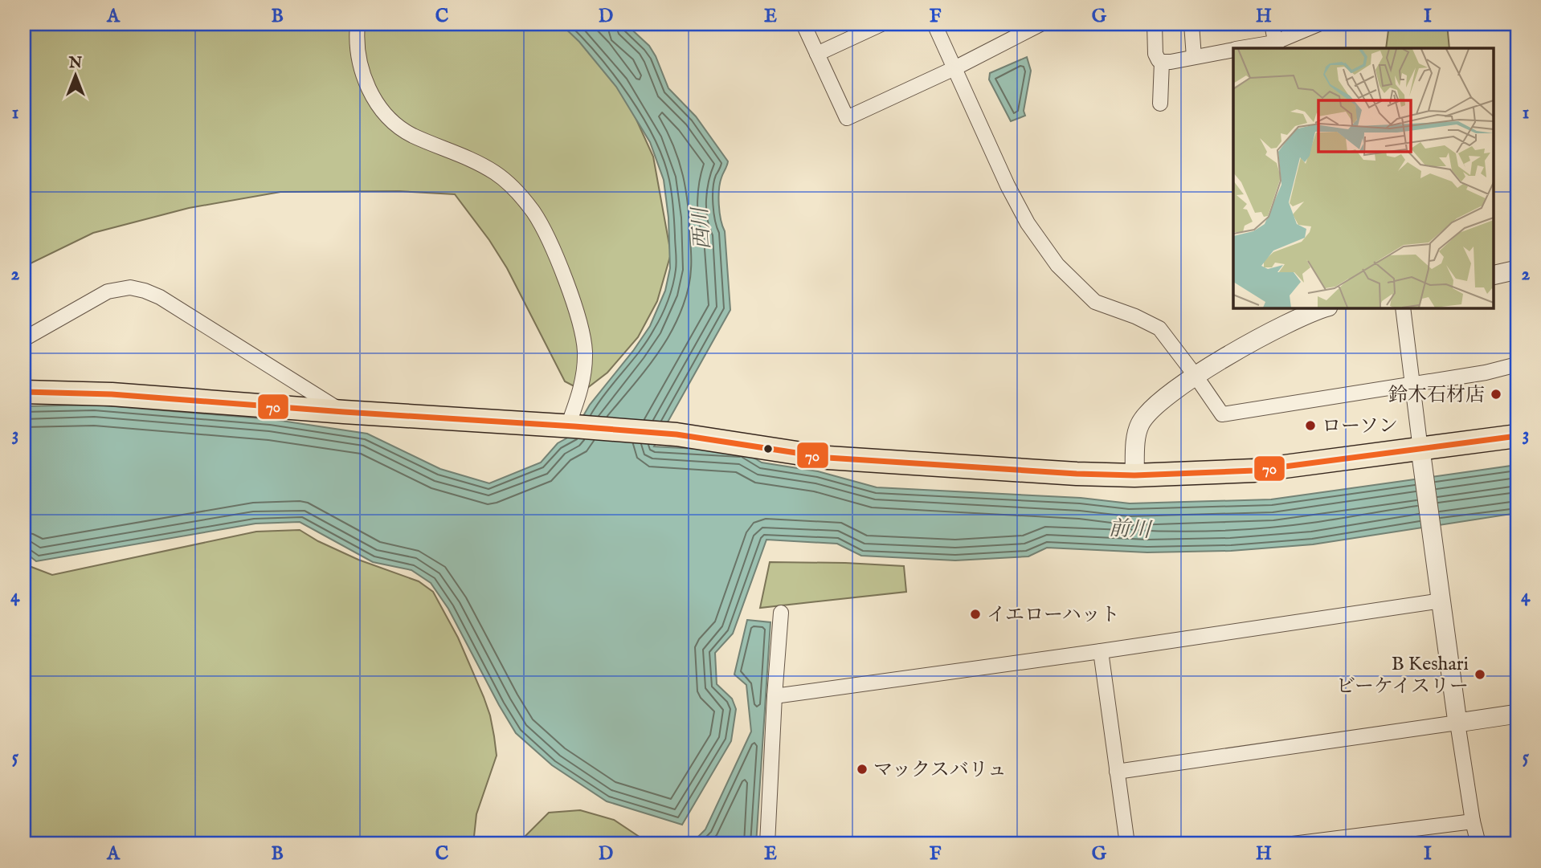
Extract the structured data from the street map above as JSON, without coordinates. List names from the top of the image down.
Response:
{
  "water": ["西川", "前川"],
  "places": [
    "鈴木石材店",
    "ローソン",
    "イエローハット",
    "B Keshari ビーケイスリー",
    "マックスバリュ"
  ],
  "lines": ["transit line 70"],
  "north": "top",
  "grid": {
    "columns": [
      "A",
      "B",
      "C",
      "D",
      "E",
      "F",
      "G",
      "H",
      "I"
    ],
    "rows": [
      "1",
      "2",
      "3",
      "4",
      "5"
    ]
  }
}
